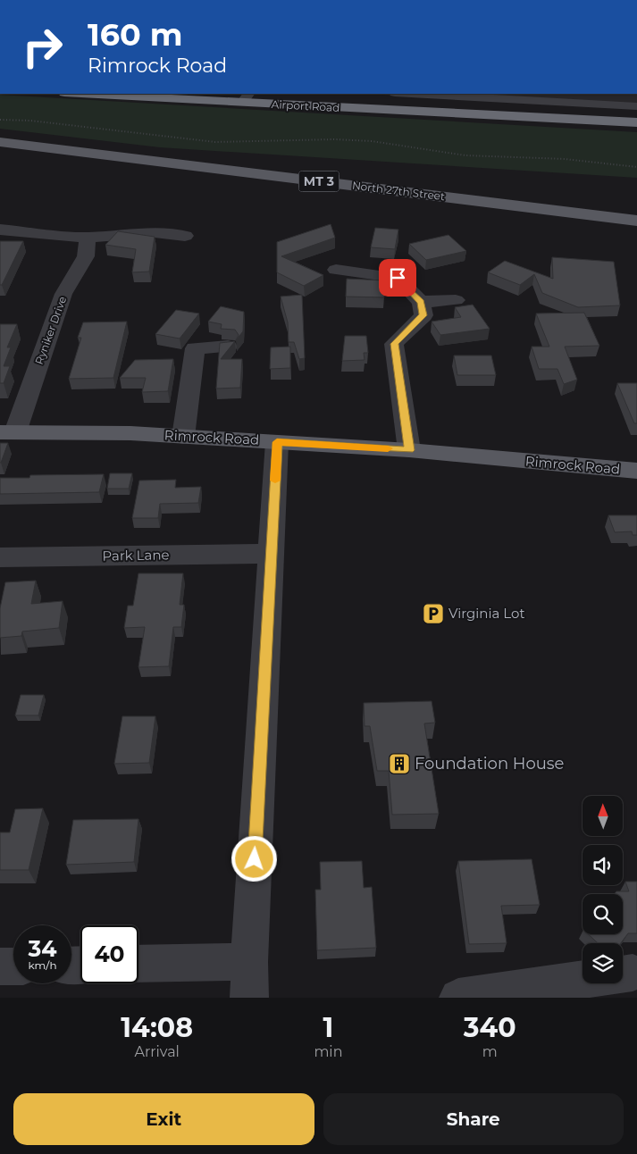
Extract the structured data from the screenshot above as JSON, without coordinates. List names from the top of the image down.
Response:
{
  "streets": {
    "highway": ["Airport Road"],
    "main road": ["MT 3", "North 27th Street", "Rimrock Road"],
    "street": ["Ryniker Drive", "Park Lane"]
  },
  "crossings": [
    ["Ryniker Drive", "Rimrock Road"]
  ],
  "places": {
    "parking": ["Virginia Lot"],
    "building": ["Foundation House"]
  },
  "north": "top",
  "page": {
    "turn": ["160 m", "Rimrock Road"],
    "speed": "34 km/h",
    "limit": "40",
    "eta": [
      "14:08",
      "Arrival",
      "1",
      "min",
      "340",
      "m"
    ],
    "buttons": ["Exit", "Share"]
  }
}
